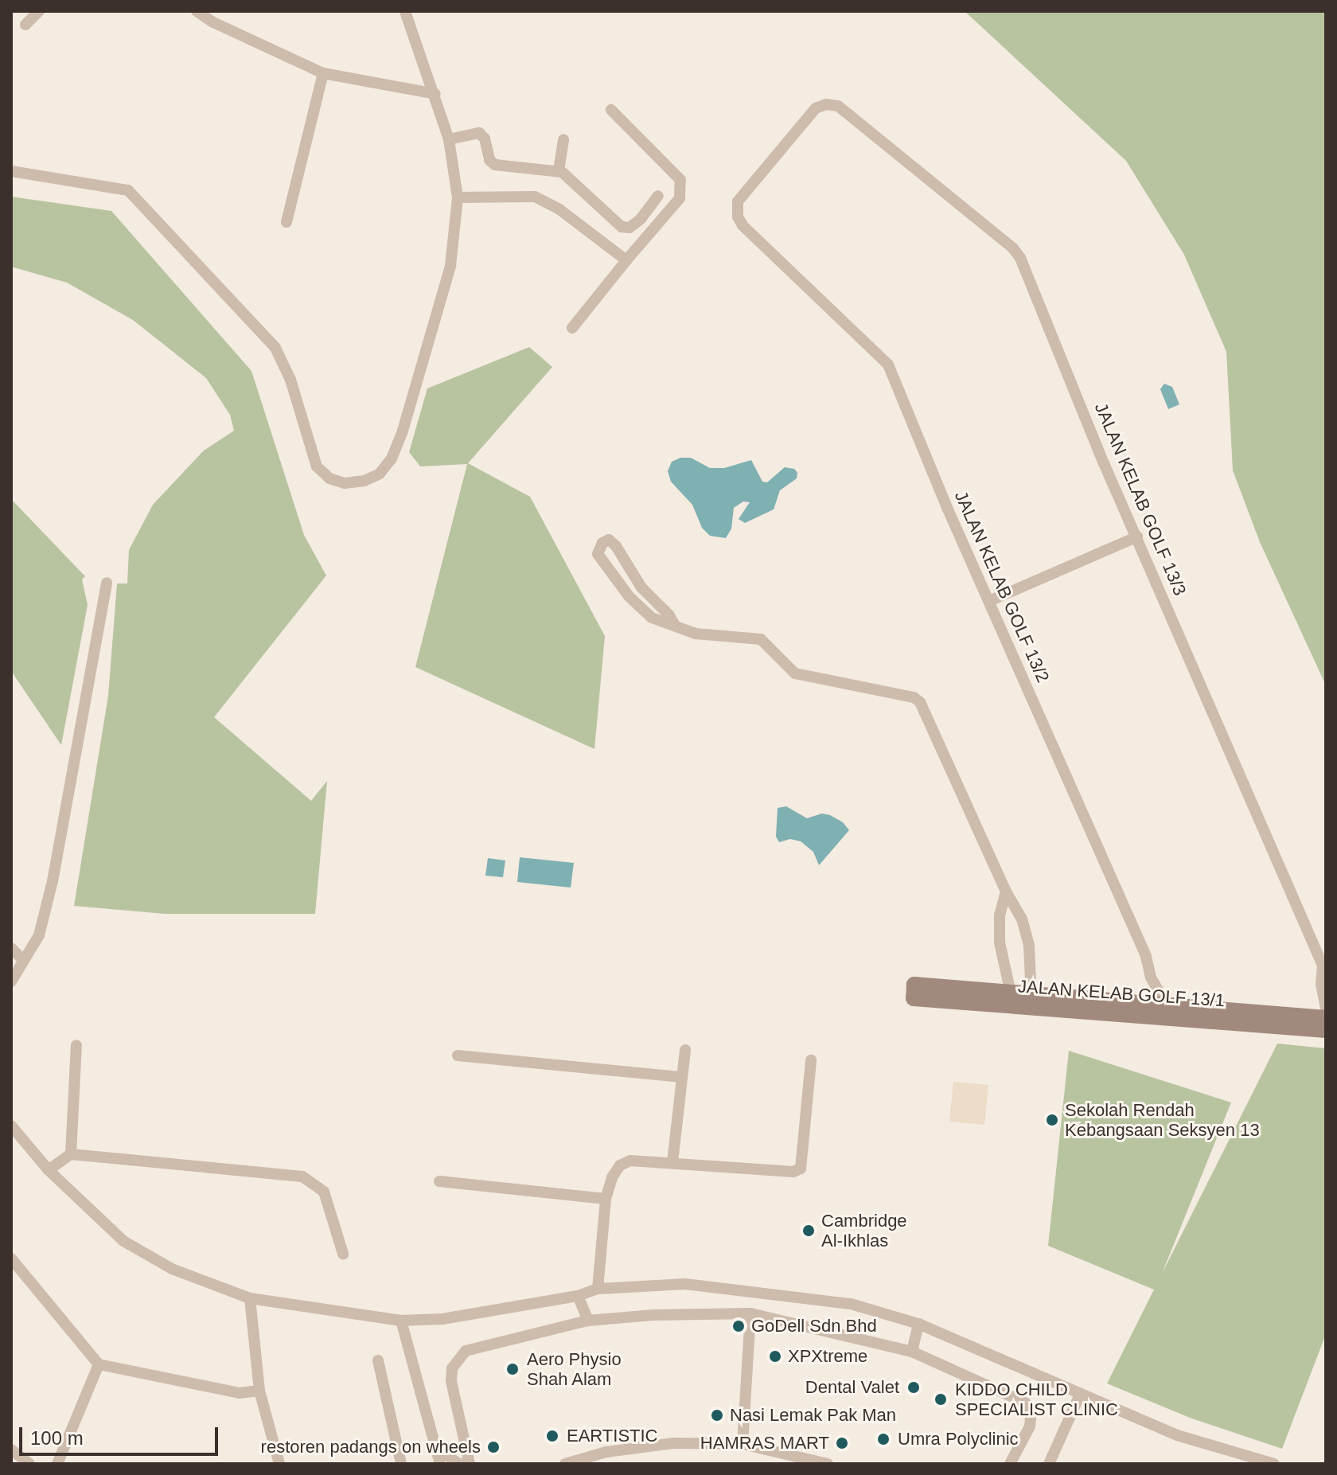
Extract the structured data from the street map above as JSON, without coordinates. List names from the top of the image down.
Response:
{
  "streets": {
    "street": ["JALAN KELAB GOLF 13/3", "JALAN KELAB GOLF 13/2", "JALAN KELAB GOLF 13/1"]
  },
  "crossings": [
    ["JALAN KELAB GOLF 13/3", "JALAN KELAB GOLF 13/2"],
    ["JALAN KELAB GOLF 13/2", "JALAN KELAB GOLF 13/1"]
  ],
  "places": [
    "Sekolah Rendah Kebangsaan Seksyen 13",
    "Cambridge Al-Ikhlas",
    "GoDell Sdn Bhd",
    "XPXtreme",
    "Aero Physio Shah Alam",
    "Dental Valet",
    "KIDDO CHILD SPECIALIST CLINIC",
    "Nasi Lemak Pak Man",
    "EARTISTIC",
    "Umra Polyclinic",
    "HAMRAS MART",
    "restoren padangs on wheels"
  ],
  "scale_bar": "100 m"
}
